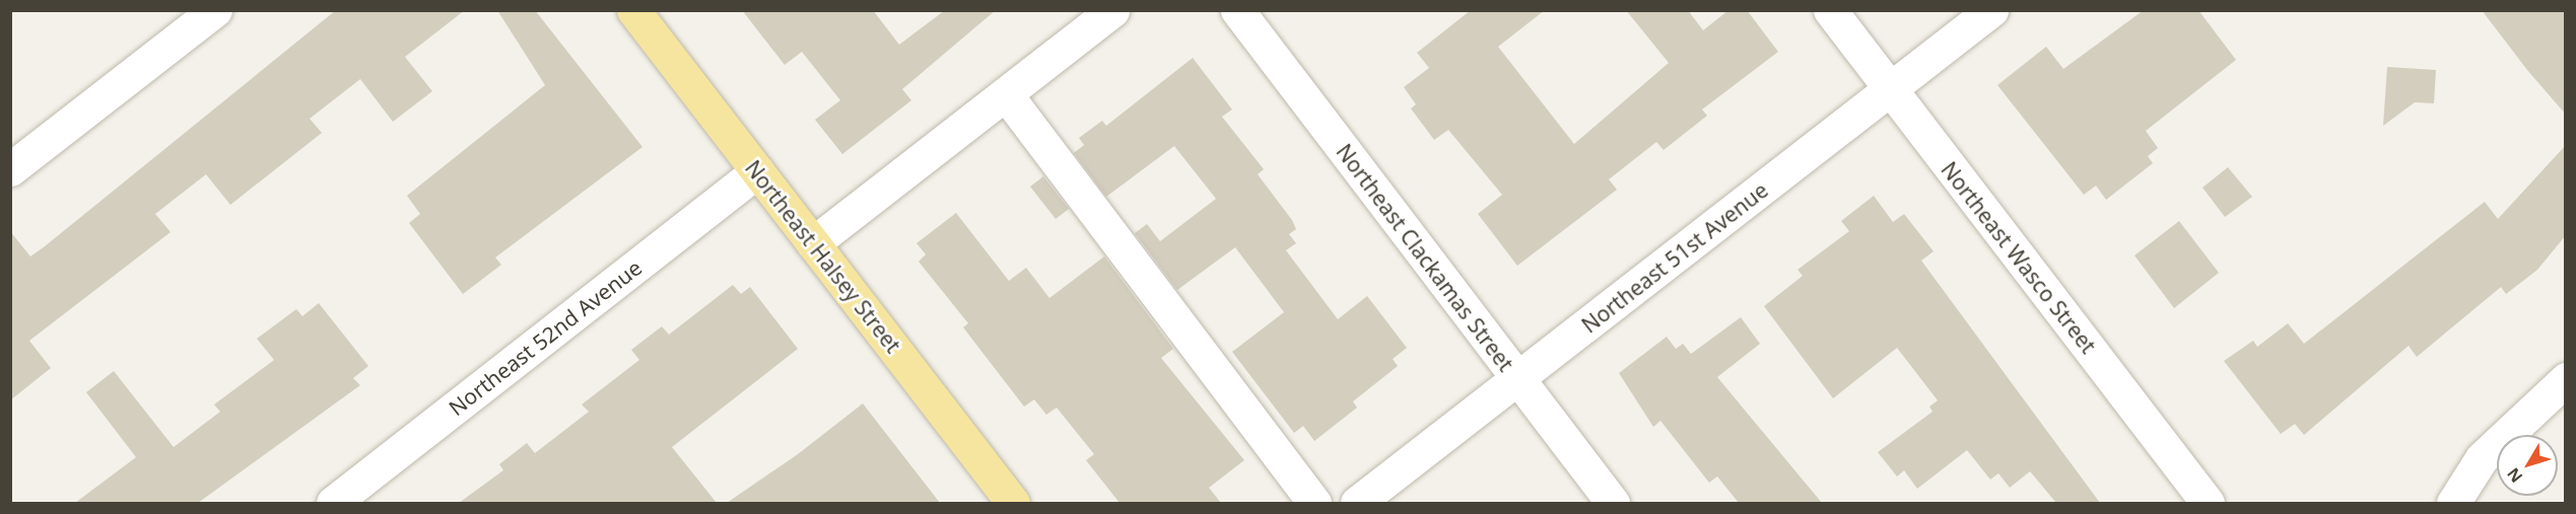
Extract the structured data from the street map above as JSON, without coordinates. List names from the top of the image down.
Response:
{
  "streets": {
    "main road": ["Northeast Halsey Street"],
    "street": [
      "Northeast Clackamas Street",
      "Northeast 51st Avenue",
      "Northeast Wasco Street",
      "Northeast 52nd Avenue"
    ]
  },
  "crossings": [
    ["Northeast Halsey Street", "Northeast 52nd Avenue"],
    ["Northeast Clackamas Street", "Northeast 51st Avenue"],
    ["Northeast 51st Avenue", "Northeast Wasco Street"]
  ],
  "north": "bottom left"
}
